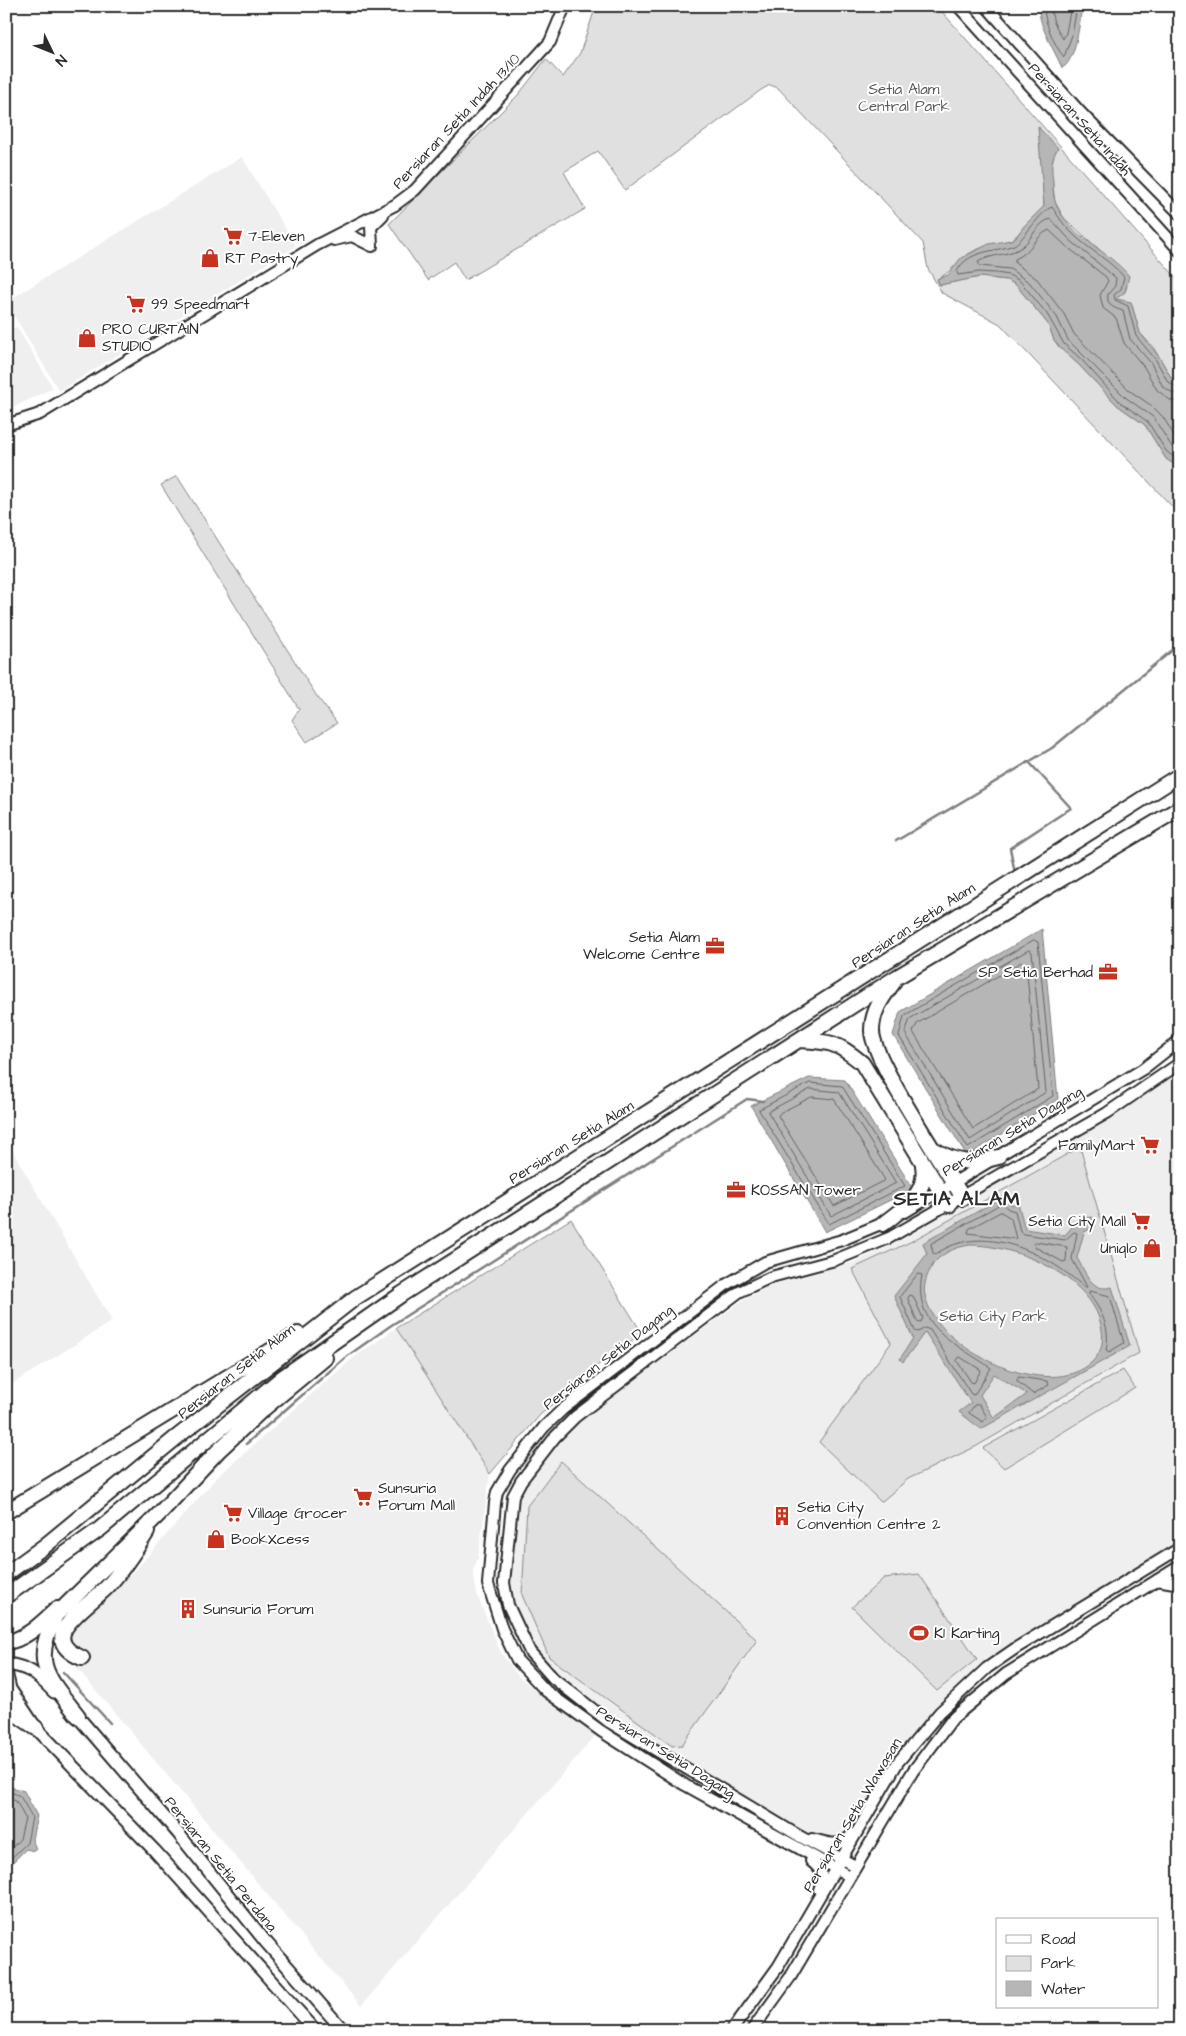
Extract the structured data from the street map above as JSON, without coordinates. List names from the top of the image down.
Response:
{
  "streets": {
    "highway": ["Persiaran Setia Alam"],
    "main road": ["Persiaran Setia Perdana"],
    "street": [
      "Persiaran Setia Indah",
      "Persiaran Setia Indah 13/10",
      "Persiaran Setia Dagang",
      "Persiaran Setia Wawasan"
    ]
  },
  "crossings": [
    ["Persiaran Setia Dagang", "Persiaran Setia Wawasan"]
  ],
  "districts": ["SETIA ALAM"],
  "parks": ["Setia Alam Central Park", "Setia City Park"],
  "places": {
    "supermarket": [
      "7-Eleven",
      "99 Speedmart",
      "FamilyMart",
      "Setia City Mall",
      "Sunsuria Forum Mall",
      "Village Grocer"
    ],
    "shop": [
      "RT Pastry",
      "PRO CURTAIN STUDIO",
      "Uniqlo",
      "BookXcess"
    ],
    "office": ["Setia Alam Welcome Centre", "SP Setia Berhad", "KOSSAN Tower"],
    "building": ["Setia City Convention Centre 2", "Sunsuria Forum"],
    "sports": ["K1 Karting"]
  },
  "legend": ["Road", "Park", "Water"],
  "north": "bottom right"
}
